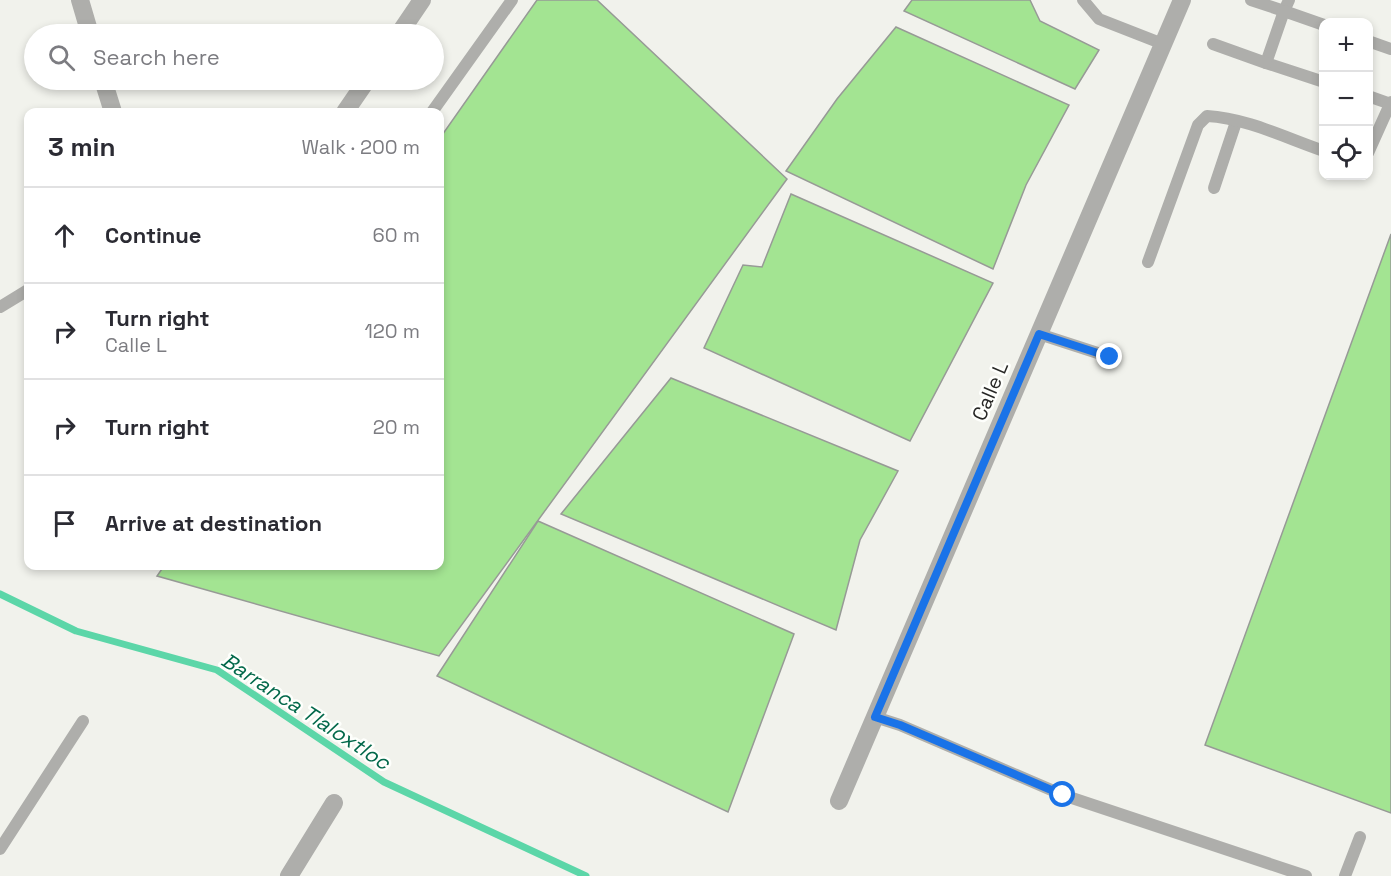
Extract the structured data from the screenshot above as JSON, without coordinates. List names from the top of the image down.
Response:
{
  "streets": {
    "street": ["Calle L"]
  },
  "water": ["Barranca Tlaloxtloc"],
  "page": {
    "map_buttons": ["+", "−"],
    "search": "Search here",
    "heading": ["3 min", "Walk · 200 m"],
    "list": [
      ["Continue", "60 m"],
      ["Turn right", "Calle L", "120 m"],
      ["Turn right", "20 m"],
      "Arrive at destination"
    ]
  }
}
